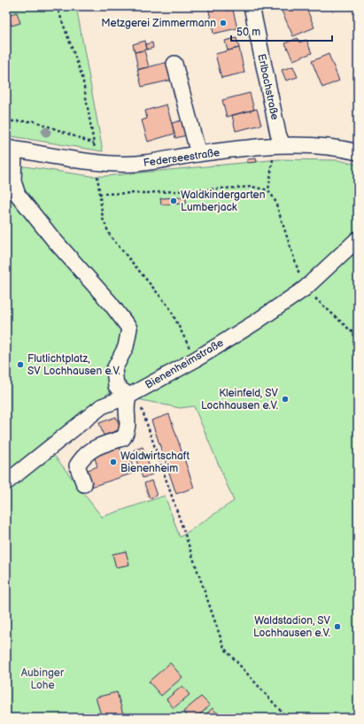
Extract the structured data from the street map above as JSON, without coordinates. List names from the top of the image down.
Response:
{
  "streets": {
    "street": ["Erlbachstraße", "Federseestraße", "Bienenheimstraße"]
  },
  "crossings": [
    ["Erlbachstraße", "Federseestraße"]
  ],
  "parks": ["Aubinger Lohe"],
  "places": [
    "Metzgerei Zimmermann",
    "Waldkindergarten Lumberjack",
    "Flutlichtplatz, SV Lochhausen e.V.",
    "Kleinfeld, SV Lochhausen e.V.",
    "Waldwirtschaft Bienenheim",
    "Waldstadion, SV Lochhausen e.V."
  ],
  "scale_bar": "50 m"
}
